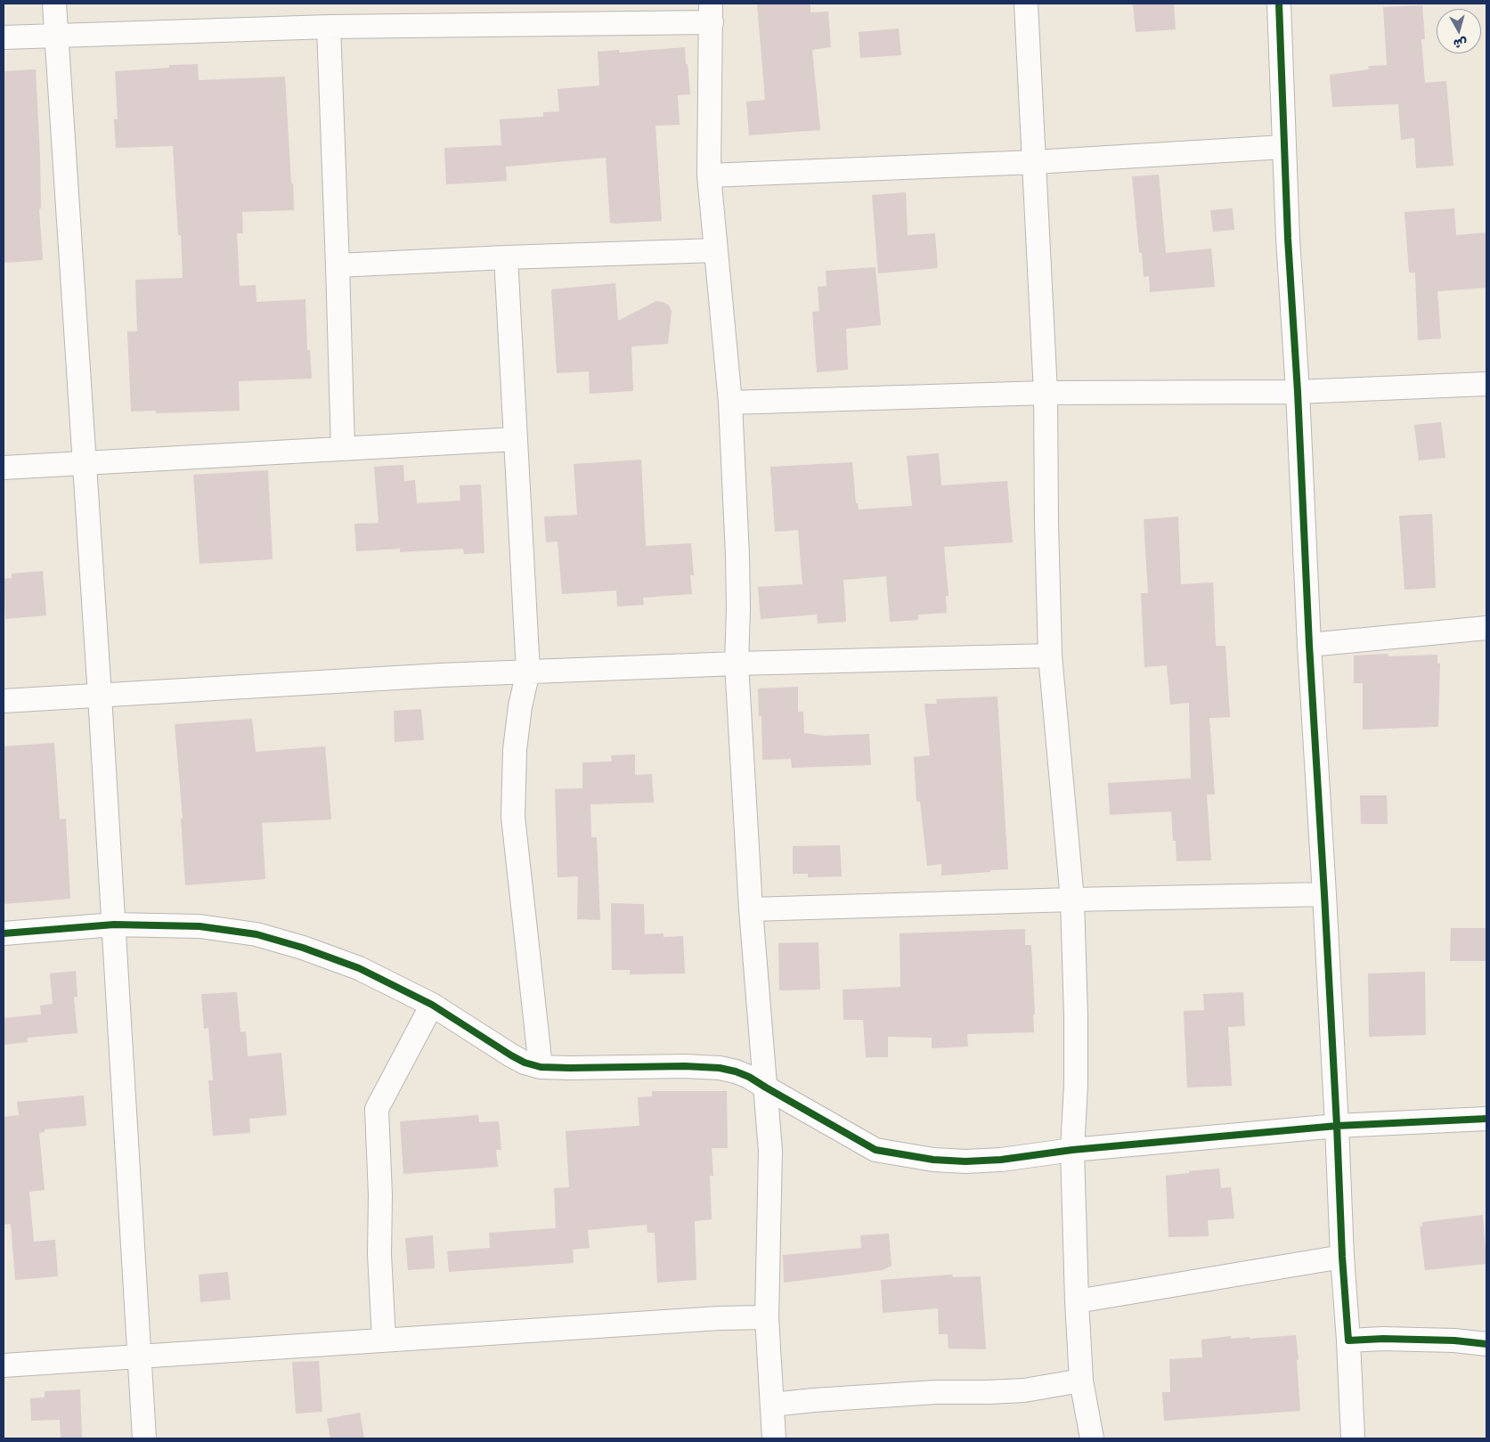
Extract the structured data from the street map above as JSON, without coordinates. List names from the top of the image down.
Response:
{
  "north": "bottom"
}
